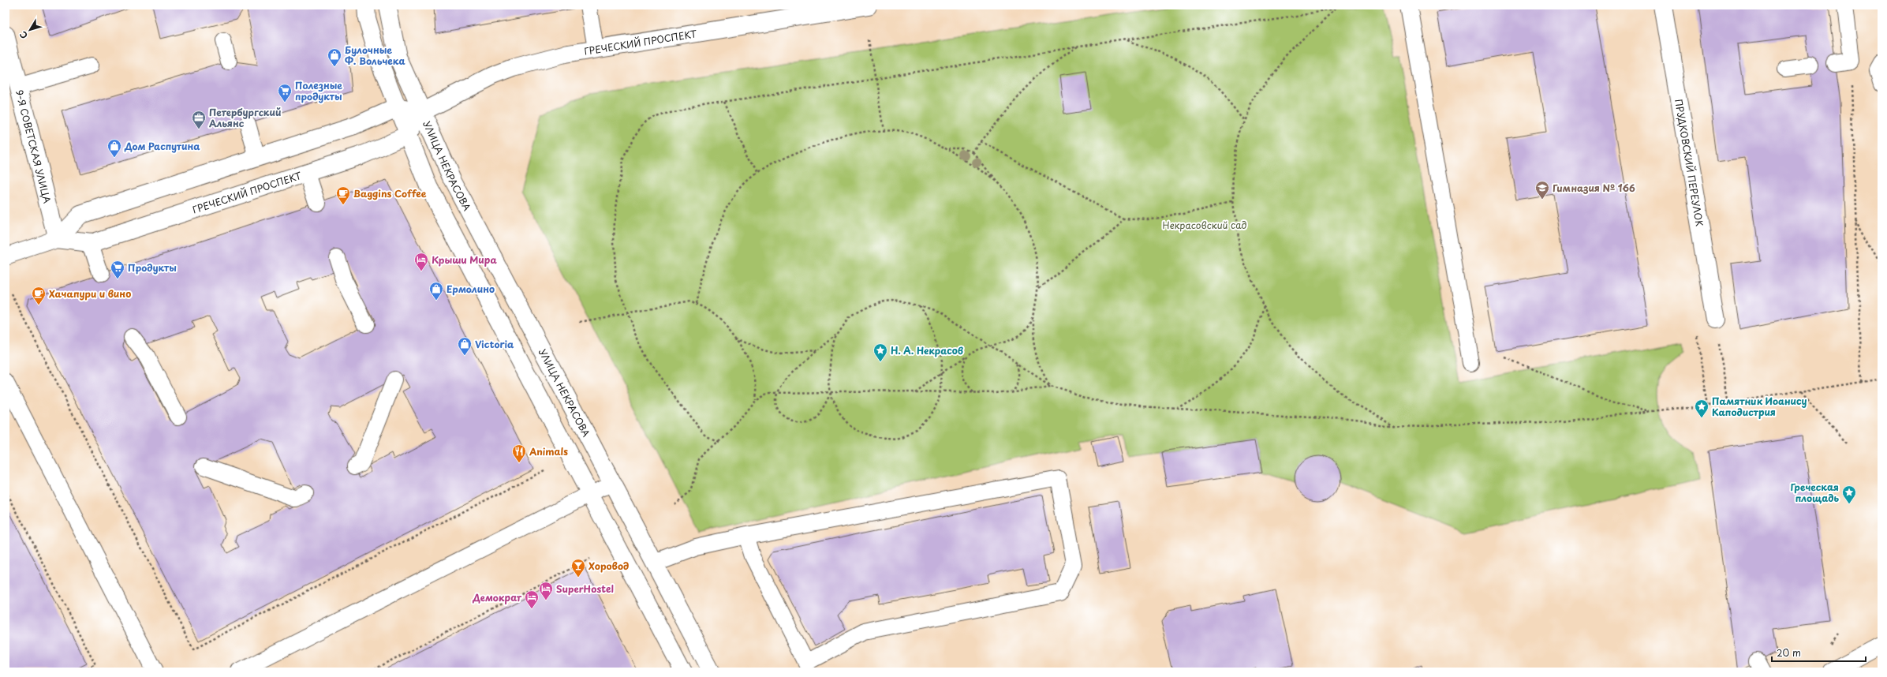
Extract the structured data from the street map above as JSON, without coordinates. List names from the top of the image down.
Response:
{
  "streets": {
    "street": [
      "ГРЕЧЕСКИЙ ПРОСПЕКТ",
      "9-Я СОВЕТСКАЯ УЛИЦА",
      "ПРУДКОВСКИЙ ПЕРЕУЛОК",
      "УЛИЦА НЕКРАСОВА"
    ]
  },
  "crossings": [
    ["ГРЕЧЕСКИЙ ПРОСПЕКТ", "9-Я СОВЕТСКАЯ УЛИЦА"],
    ["ГРЕЧЕСКИЙ ПРОСПЕКТ", "УЛИЦА НЕКРАСОВА"]
  ],
  "parks": ["Некрасовский сад"],
  "places": {
    "shop": [
      "Булочные Ф. Вольчека",
      "Дом Распутина",
      "Ермолино",
      "Victoria"
    ],
    "supermarket": ["Полезные продукты", "Продукты"],
    "office": ["Петербургский Альянс"],
    "school or university": ["Гимназия № 166"],
    "cafe": ["Baggins Coffee", "Хачапури и вино"],
    "hotel": ["Крыши Мира", "SuperHostel", "Демократ"],
    "place": ["Н. А. Некрасов", "Памятник Иоанису Каподистрия", "Греческая площадь"],
    "restaurant": ["Animals"],
    "bar": ["Хоровод"]
  },
  "scale_bar": "20 m",
  "north": "bottom left"
}
